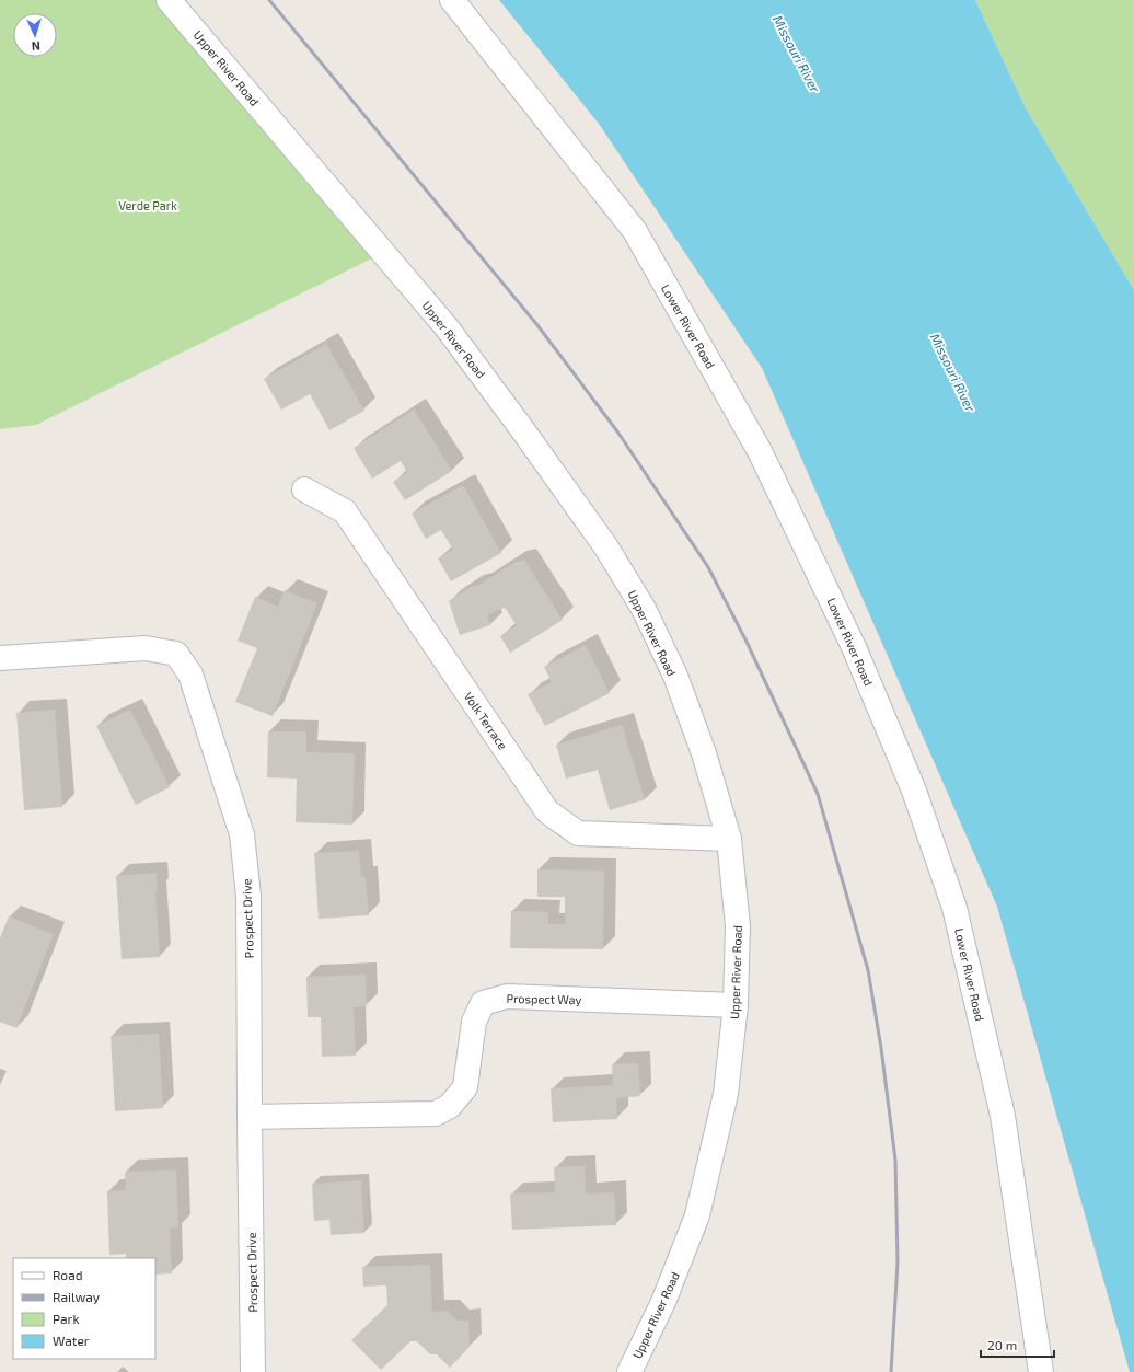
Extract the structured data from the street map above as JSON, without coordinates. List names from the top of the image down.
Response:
{
  "streets": {
    "street": [
      "Upper River Road",
      "Lower River Road",
      "Volk Terrace",
      "Prospect Drive",
      "Prospect Way"
    ]
  },
  "crossings": [
    ["Upper River Road", "Volk Terrace"],
    ["Upper River Road", "Prospect Way"],
    ["Prospect Drive", "Prospect Way"]
  ],
  "water": ["Missouri River"],
  "parks": ["Verde Park"],
  "legend": [
    "Road",
    "Railway",
    "Park",
    "Water"
  ],
  "scale_bar": "20 m",
  "north": "bottom"
}
